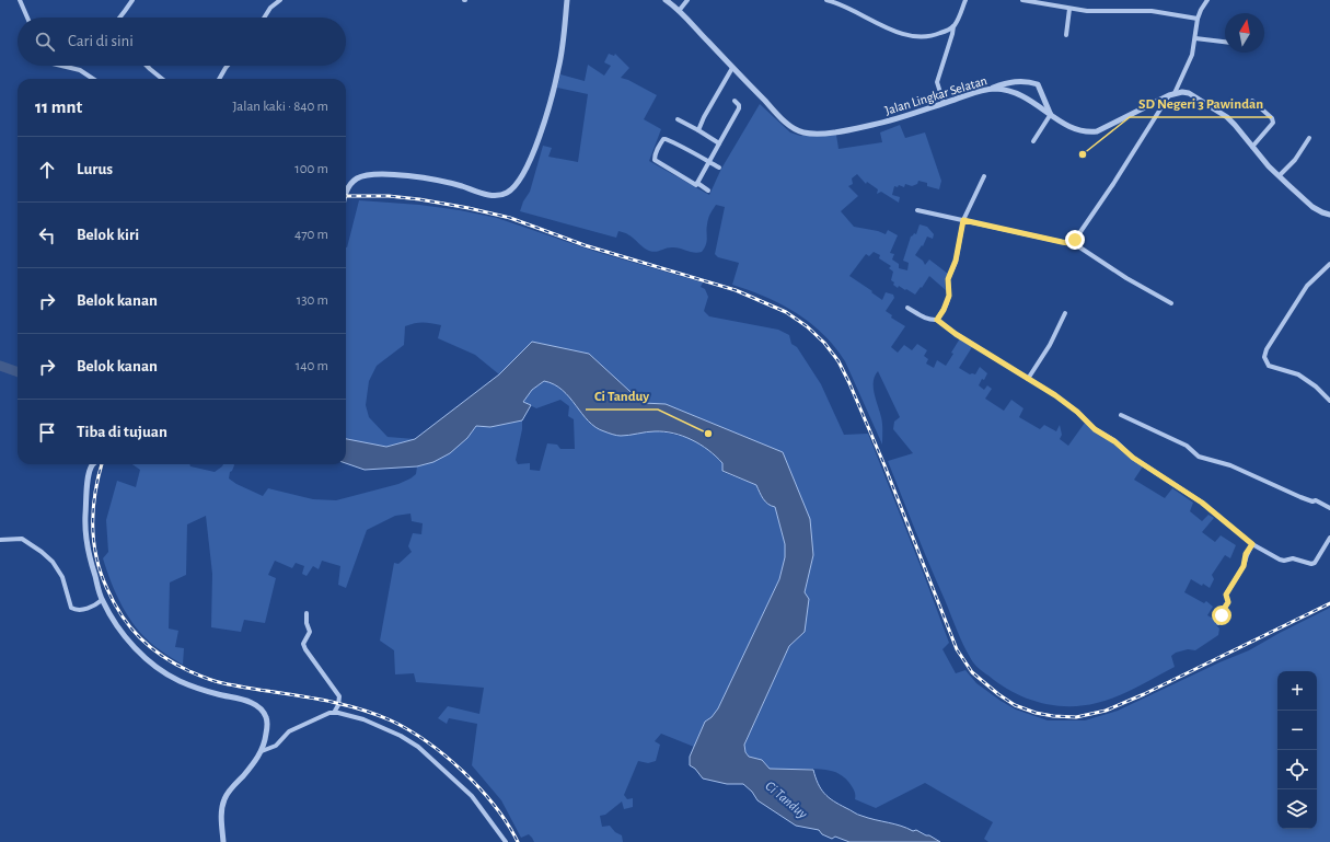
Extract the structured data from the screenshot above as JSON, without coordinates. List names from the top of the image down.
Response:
{
  "streets": {
    "street": ["Jalan Lingkar Selatan"]
  },
  "water": ["Ci Tanduy"],
  "places": ["SD Negeri 3 Pawindan", "Ci Tanduy"],
  "north": "top",
  "page": {
    "search": "Cari di sini",
    "heading": ["11 mnt", "Jalan kaki · 840 m"],
    "list": [
      ["Lurus", "100 m"],
      ["Belok kiri", "470 m"],
      ["Belok kanan", "130 m"],
      ["Belok kanan", "140 m"],
      "Tiba di tujuan"
    ],
    "map_buttons": ["+", "−"]
  }
}
